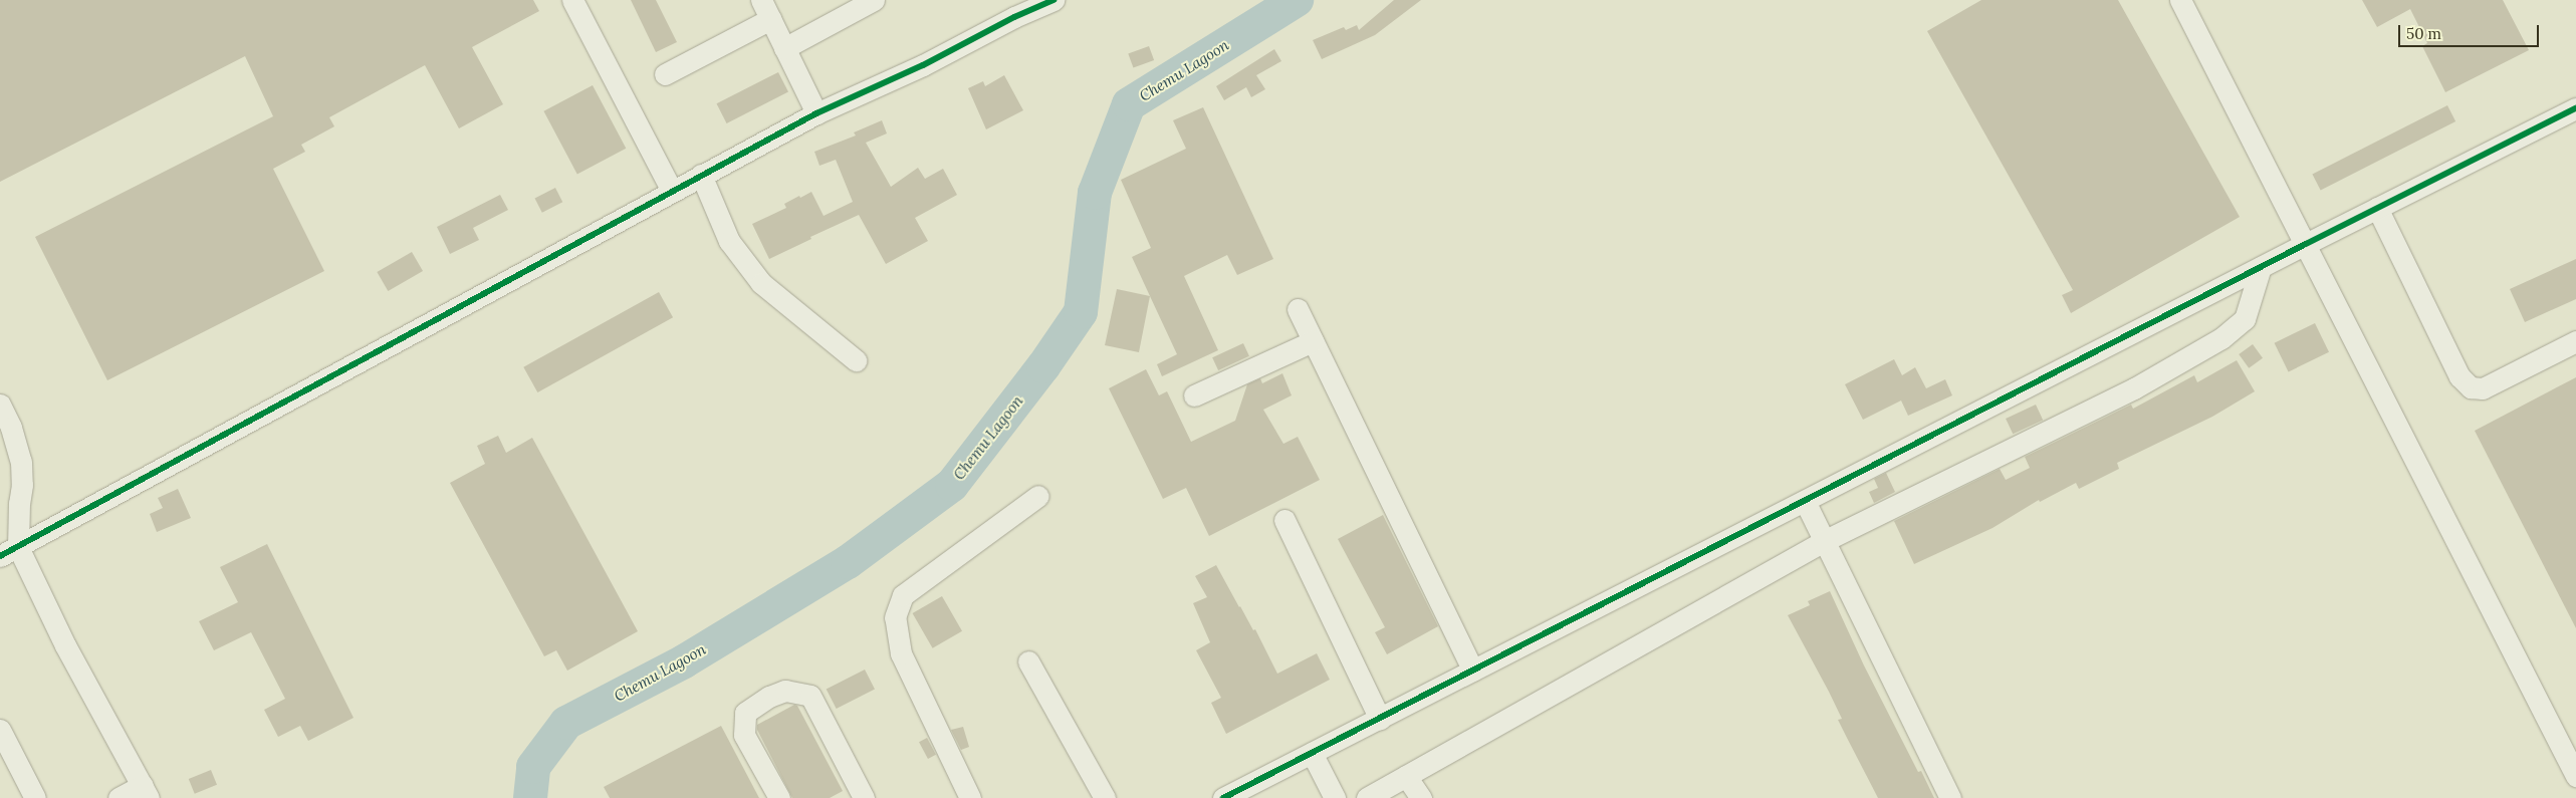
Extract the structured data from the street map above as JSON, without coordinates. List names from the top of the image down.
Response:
{
  "water": ["Chemu Lagoon"],
  "scale_bar": "50 m"
}
